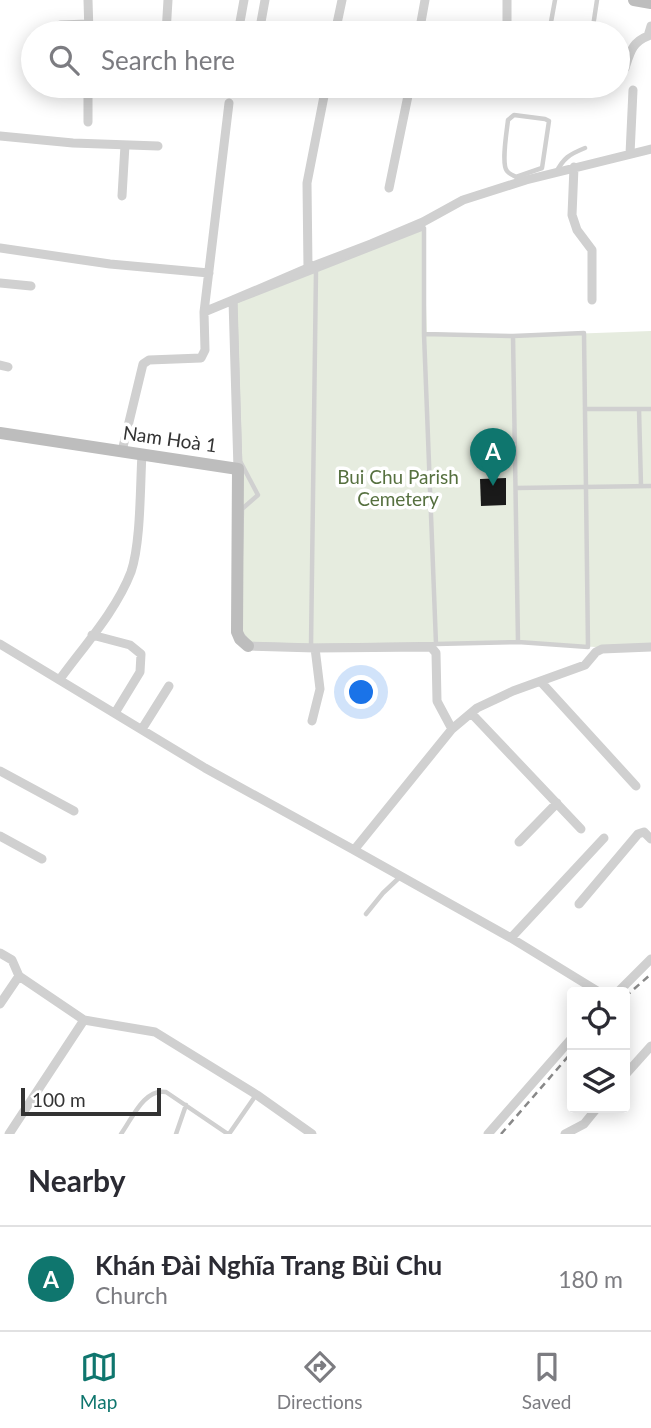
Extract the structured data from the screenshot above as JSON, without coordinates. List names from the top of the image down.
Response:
{
  "streets": {
    "street": ["Nam Hoà 1"]
  },
  "parks": ["Bui Chu Parish Cemetery"],
  "scale_bar": "100 m",
  "page": {
    "search": "Search here",
    "pins": "A",
    "scale": "100 m",
    "heading": "Nearby",
    "list": [
      {
        "mark": "A",
        "name": "Khán Đài Nghĩa Trang Bùi Chu",
        "note": "Church",
        "value": "180 m"
      }
    ],
    "nav": ["Map", "Directions", "Saved"]
  }
}
